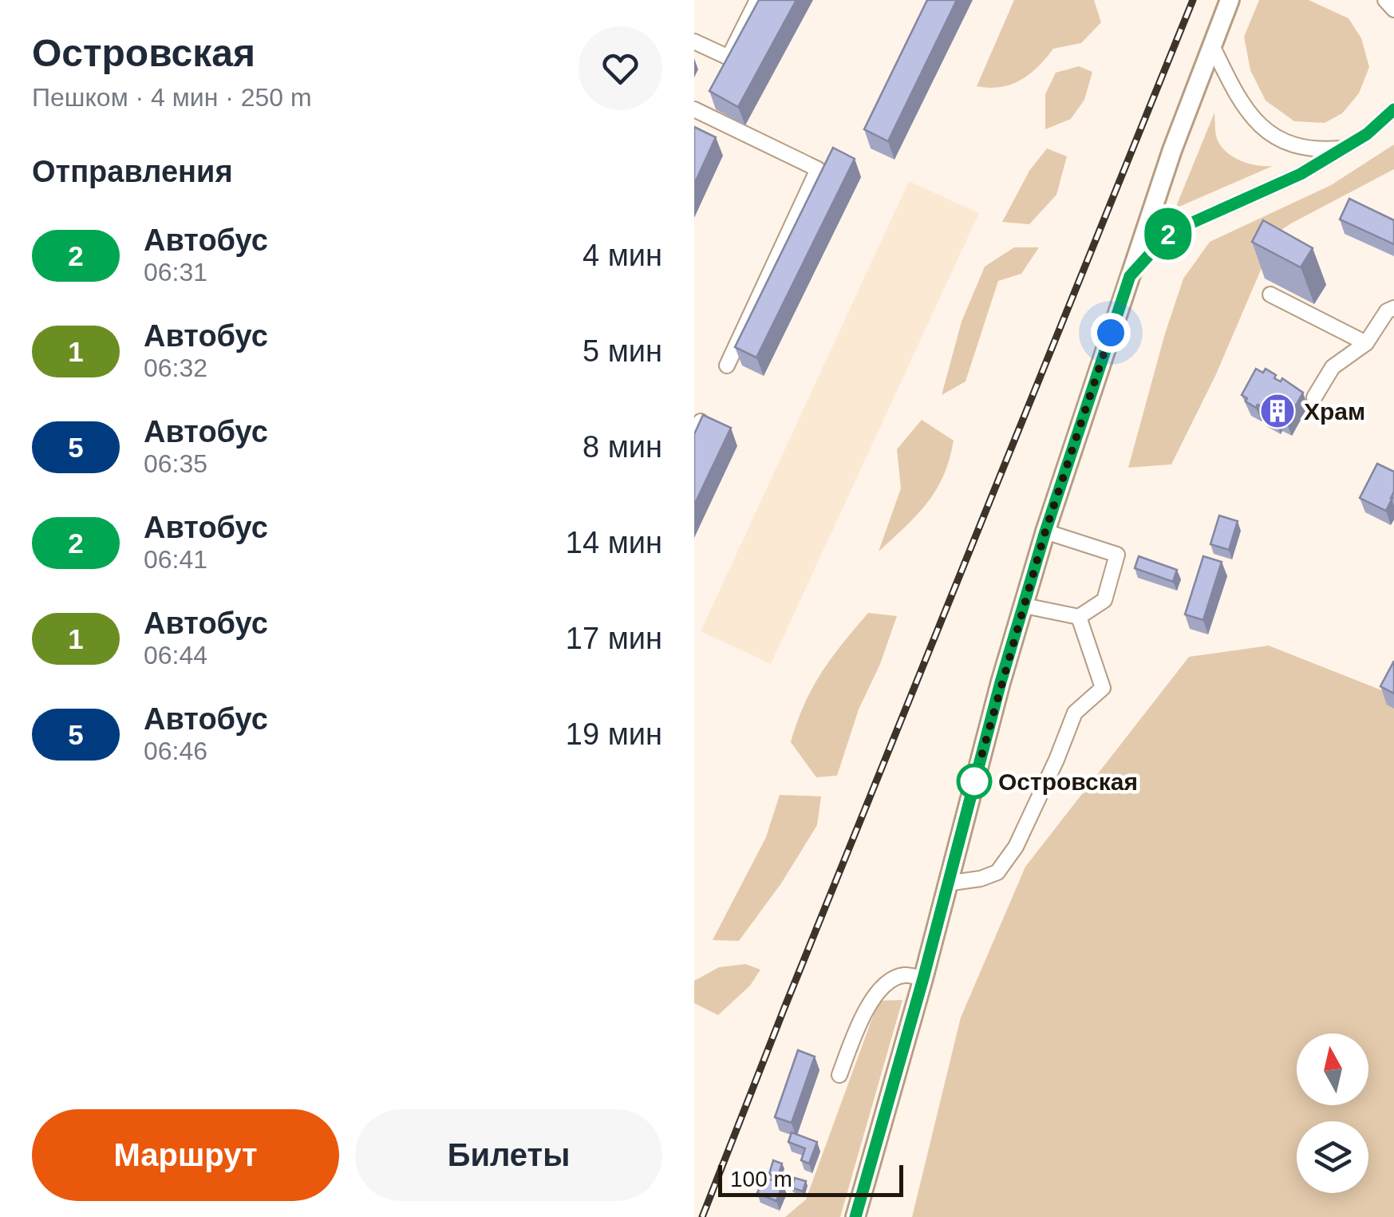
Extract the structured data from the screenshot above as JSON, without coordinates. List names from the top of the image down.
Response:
{
  "places": {
    "building": ["Храм"],
    "other": ["Островская"]
  },
  "lines": ["bus line 2"],
  "scale_bar": "100 m",
  "north": "top",
  "page": {
    "heading": [
      ["Островская", "Пешком · 4 мин · 250 m"],
      "Отправления"
    ],
    "on_map": "2",
    "list": [
      {
        "mark": "2",
        "name": "Автобус",
        "note": "06:31",
        "value": "4 мин"
      },
      {
        "mark": "1",
        "name": "Автобус",
        "note": "06:32",
        "value": "5 мин"
      },
      {
        "mark": "5",
        "name": "Автобус",
        "note": "06:35",
        "value": "8 мин"
      },
      {
        "mark": "2",
        "name": "Автобус",
        "note": "06:41",
        "value": "14 мин"
      },
      {
        "mark": "1",
        "name": "Автобус",
        "note": "06:44",
        "value": "17 мин"
      },
      {
        "mark": "5",
        "name": "Автобус",
        "note": "06:46",
        "value": "19 мин"
      }
    ],
    "buttons": ["Маршрут", "Билеты"],
    "scale": "100 m"
  }
}
